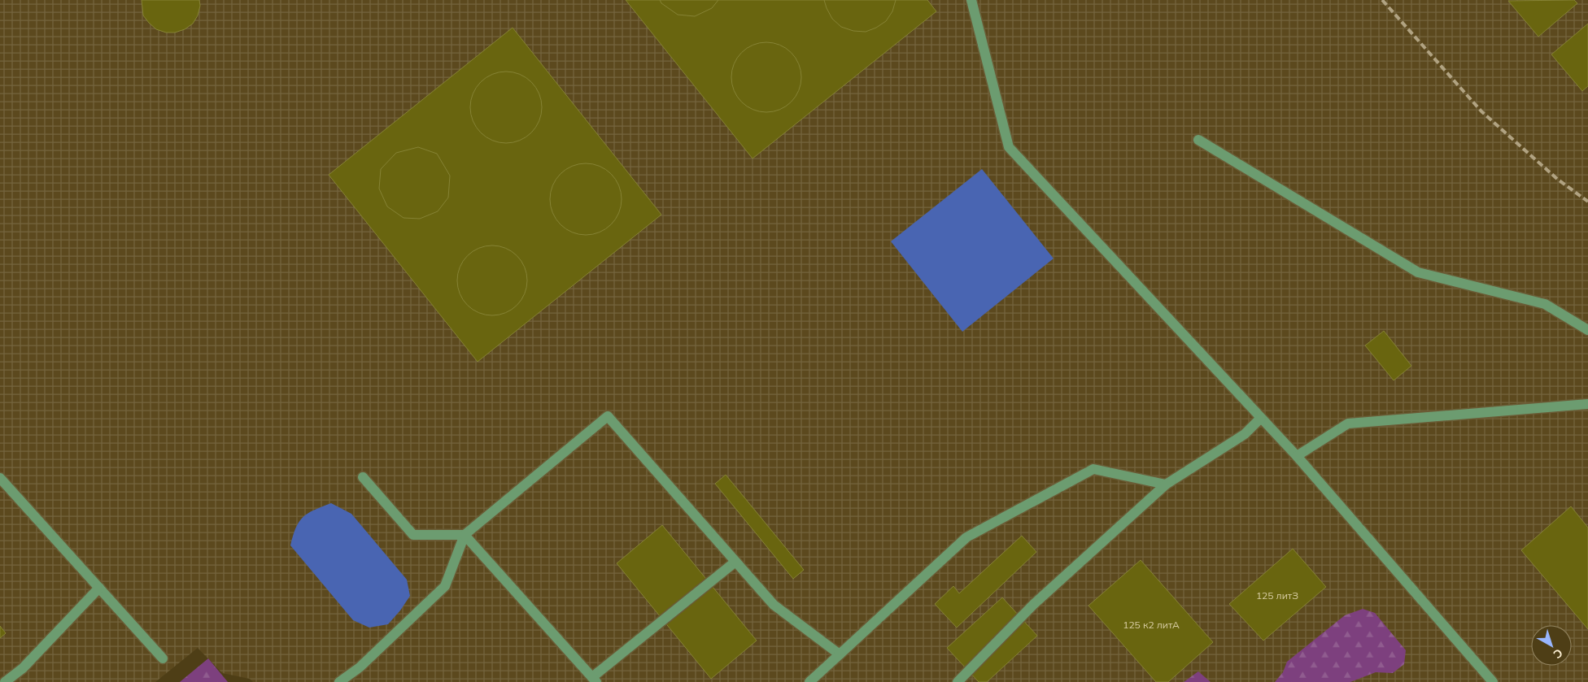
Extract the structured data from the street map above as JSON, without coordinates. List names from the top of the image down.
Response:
{
  "house_numbers": ["125 литЗ", "125 к2 литА"],
  "north": "bottom right"
}
